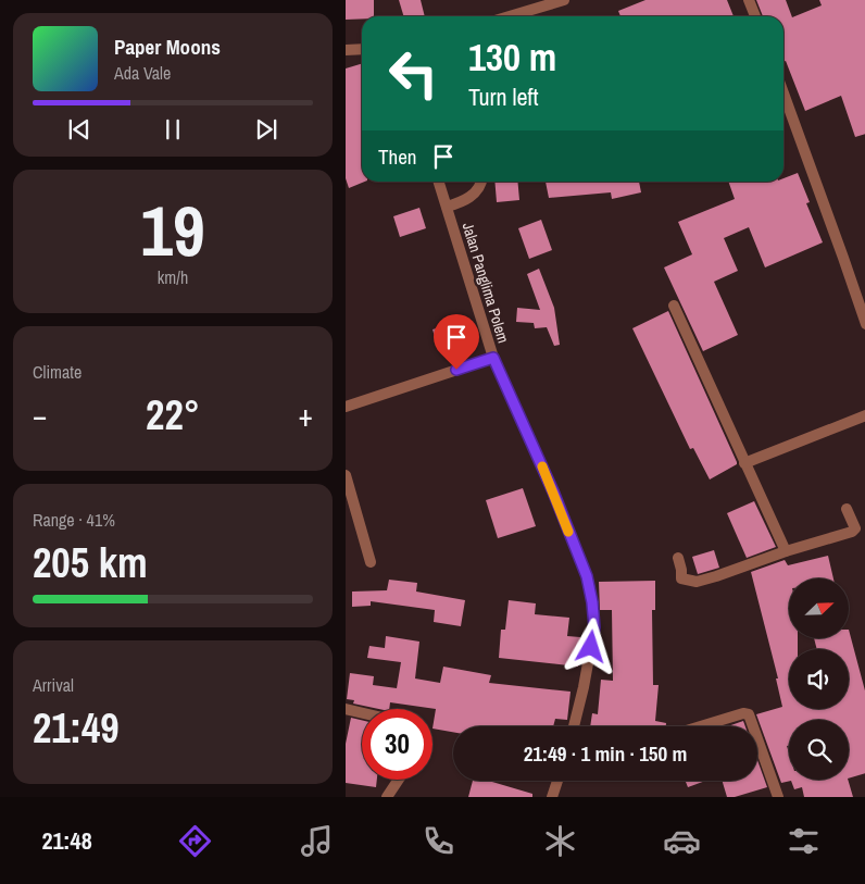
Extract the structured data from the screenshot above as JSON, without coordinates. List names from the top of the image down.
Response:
{
  "streets": {
    "street": ["Jalan Panglima Polem"]
  },
  "north": "top right",
  "page": {
    "turn": ["130 m", "Turn left"],
    "song": ["Paper Moons", "Ada Vale"],
    "then": "Then",
    "tile": [
      ["19", "km/h"],
      "Climate",
      ["Range · 41%", "205 km"],
      ["Arrival", "21:49"]
    ],
    "heat": ["−", "22°", "+"],
    "limit": "30",
    "trip": "21:49 · 1 min · 150 m",
    "tabs": "21:48"
  }
}
